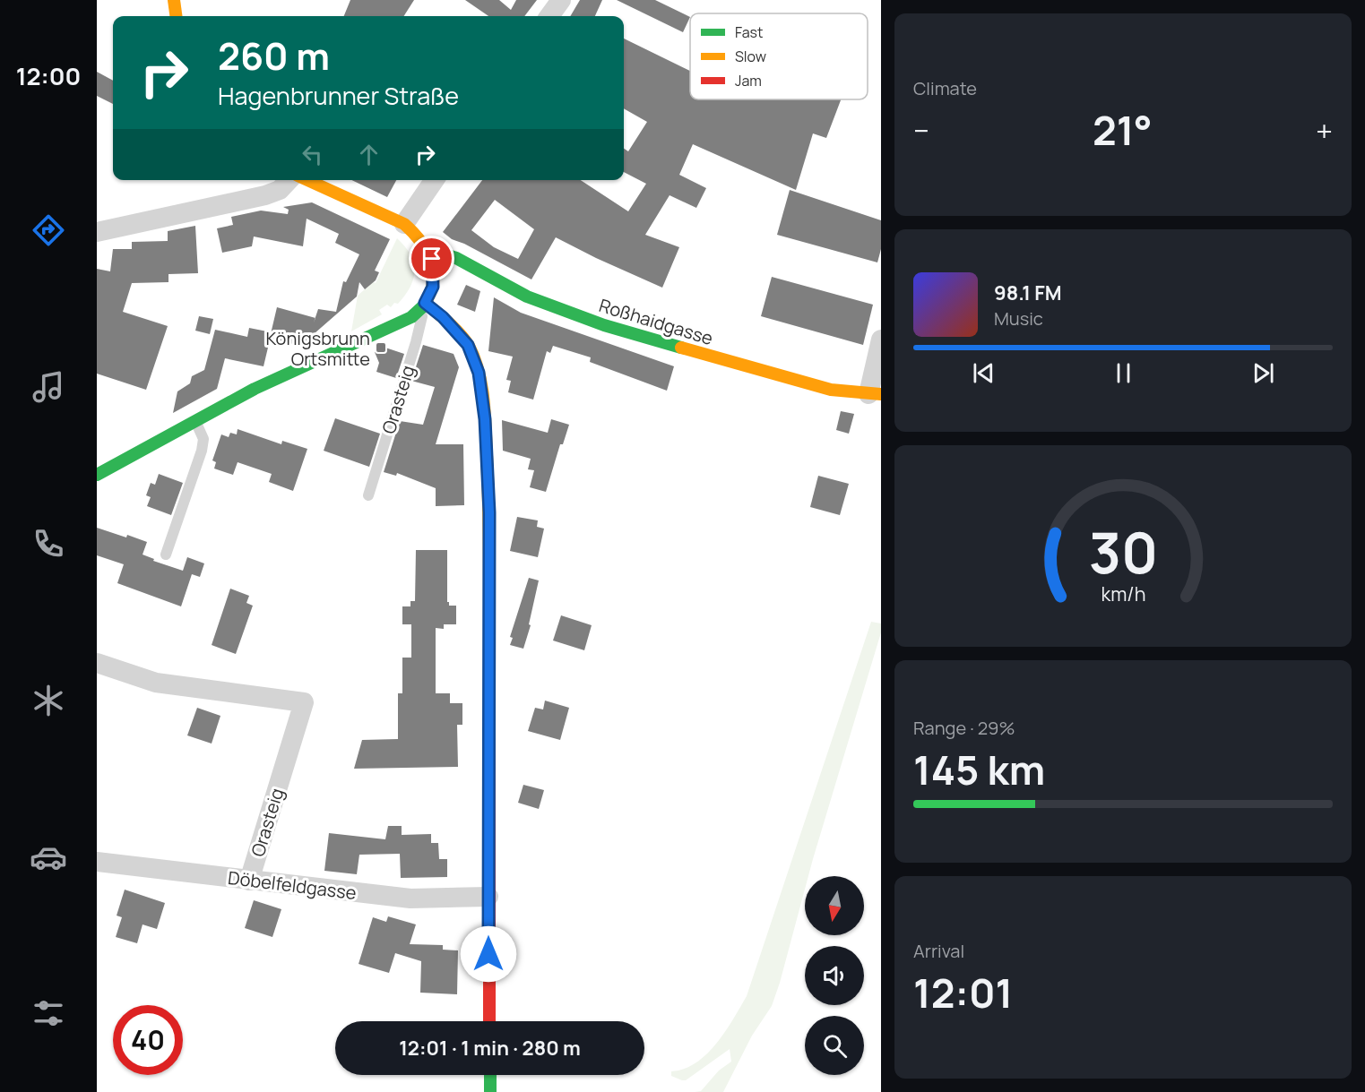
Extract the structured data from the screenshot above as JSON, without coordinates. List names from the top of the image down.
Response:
{
  "streets": {
    "street": ["Roßhaidgasse", "Orasteig", "Döbelfeldgasse"]
  },
  "crossings": [
    ["Orasteig", "Döbelfeldgasse"]
  ],
  "places": {
    "transit": ["Königsbrunn Ortsmitte"]
  },
  "legend": ["Fast", "Slow", "Jam"],
  "north": "bottom",
  "page": {
    "tabs": "12:00",
    "tile": [
      "Climate",
      ["Range · 29%", "145 km"],
      ["Arrival", "12:01"]
    ],
    "turn": ["260 m", "Hagenbrunner Straße"],
    "heat": ["−", "21°", "+"],
    "song": ["98.1 FM", "Music"],
    "limit": "40",
    "trip": "12:01 · 1 min · 280 m",
    "gauge": ["30", "km/h"]
  }
}
